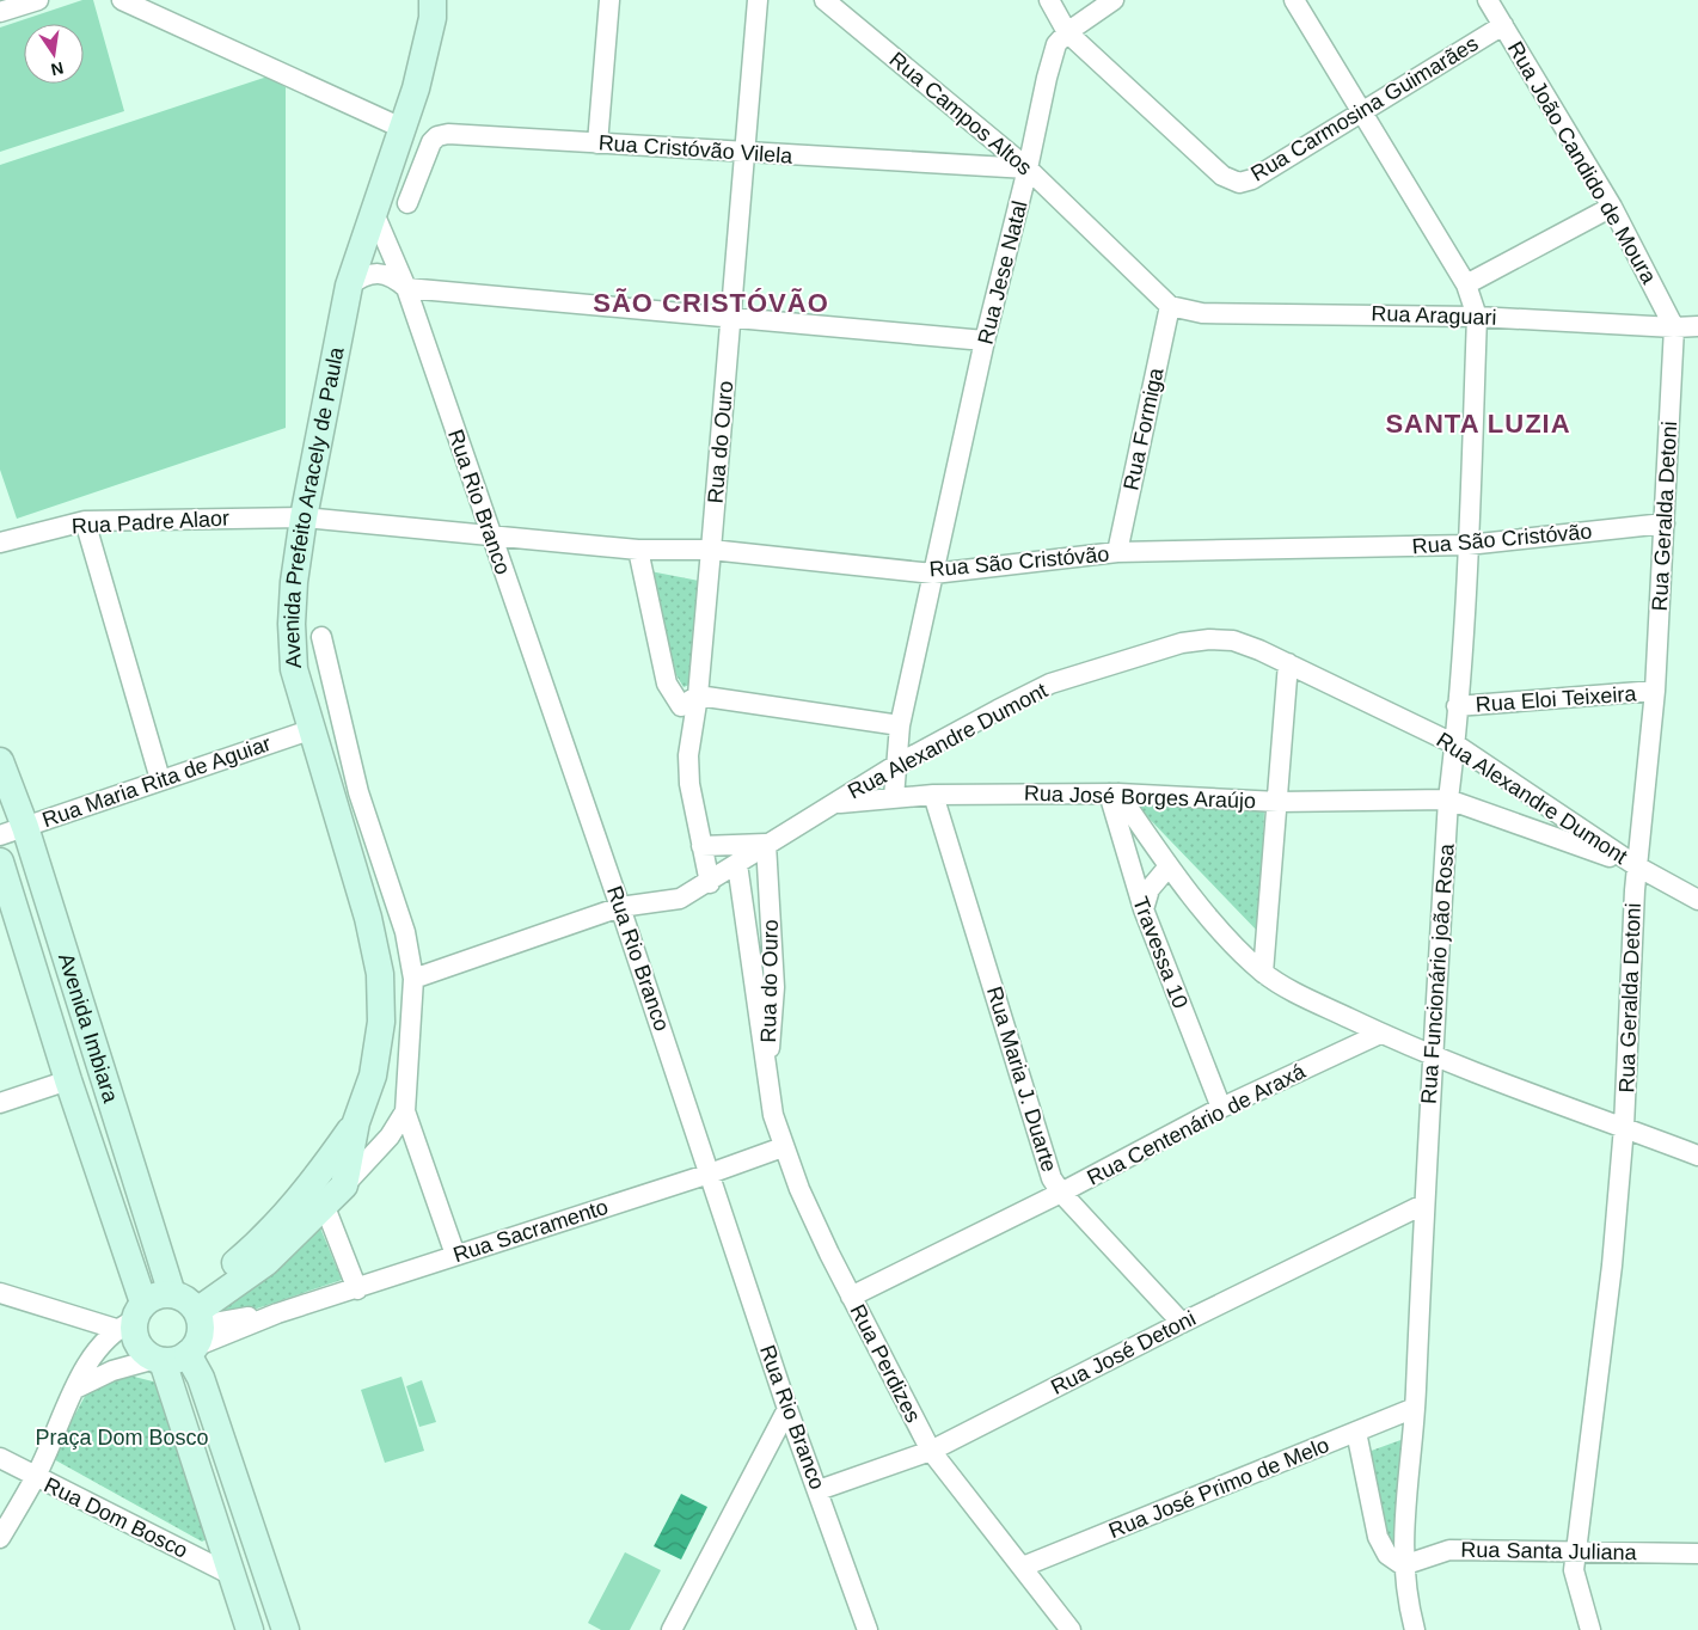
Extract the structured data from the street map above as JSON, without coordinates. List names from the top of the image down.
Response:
{
  "streets": {
    "main road": ["Avenida Prefeito Aracely de Paula", "Avenida Imbiara"],
    "street": [
      "Rua Carmosina Guimarães",
      "Rua Campos Altos",
      "Rua Cristóvão Vilela",
      "Rua João Candido de Moura",
      "Rua Jese Natal",
      "Rua Araguari",
      "Rua Formiga",
      "Rua do Ouro",
      "Rua Rio Branco",
      "Rua Geralda Detoni",
      "Rua Padre Alaor",
      "Rua São Cristóvão",
      "Rua Eloi Teixeira",
      "Rua Alexandre Dumont",
      "Rua Maria Rita de Aguiar",
      "Rua José Borges Araújo",
      "Travessa 10",
      "Rua Funcionário joão Rosa",
      "Rua Maria J. Duarte",
      "Rua Centenário de Araxá",
      "Rua Sacramento",
      "Rua José Detoni",
      "Rua Perdizes",
      "Rua José Primo de Melo",
      "Rua Dom Bosco",
      "Rua Santa Juliana"
    ]
  },
  "crossings": [
    ["Rua Carmosina Guimarães", "Rua João Candido de Moura"],
    ["Rua Carmosina Guimarães", "Rua Jese Natal"],
    ["Rua Campos Altos", "Rua Cristóvão Vilela"],
    ["Rua Campos Altos", "Rua Jese Natal"],
    ["Rua Campos Altos", "Rua Araguari"],
    ["Rua Campos Altos", "Rua Formiga"],
    ["Rua Cristóvão Vilela", "Rua Jese Natal"],
    ["Rua Cristóvão Vilela", "Rua do Ouro"],
    ["Rua João Candido de Moura", "Rua Araguari"],
    ["Rua João Candido de Moura", "Rua Geralda Detoni"],
    ["Rua Jese Natal", "Rua São Cristóvão"],
    ["Rua Jese Natal", "Rua Alexandre Dumont"],
    ["Rua Jese Natal", "Rua José Borges Araújo"],
    ["Rua Araguari", "Rua Formiga"],
    ["Rua Araguari", "Rua Geralda Detoni"],
    ["Rua Araguari", "Rua Funcionário joão Rosa"],
    ["Rua Formiga", "Rua São Cristóvão"],
    ["Rua do Ouro", "Rua São Cristóvão"],
    ["Rua do Ouro", "Rua Alexandre Dumont"],
    ["Rua do Ouro", "Rua Perdizes"],
    ["Rua Rio Branco", "Avenida Prefeito Aracely de Paula"],
    ["Rua Rio Branco", "Rua São Cristóvão"],
    ["Rua Rio Branco", "Rua Alexandre Dumont"],
    ["Rua Rio Branco", "Rua Sacramento"],
    ["Rua Rio Branco", "Rua José Detoni"],
    ["Avenida Prefeito Aracely de Paula", "Rua Padre Alaor"],
    ["Avenida Prefeito Aracely de Paula", "Rua São Cristóvão"],
    ["Avenida Prefeito Aracely de Paula", "Rua Alexandre Dumont"],
    ["Avenida Prefeito Aracely de Paula", "Rua Maria Rita de Aguiar"],
    ["Avenida Prefeito Aracely de Paula", "Avenida Imbiara"],
    ["Avenida Prefeito Aracely de Paula", "Rua Sacramento"],
    ["Rua Geralda Detoni", "Rua São Cristóvão"],
    ["Rua Geralda Detoni", "Rua Eloi Teixeira"],
    ["Rua Geralda Detoni", "Rua Alexandre Dumont"],
    ["Rua Geralda Detoni", "Rua Santa Juliana"],
    ["Rua Padre Alaor", "Rua São Cristóvão"],
    ["Rua São Cristóvão", "Rua Funcionário joão Rosa"],
    ["Rua Eloi Teixeira", "Rua Funcionário joão Rosa"],
    ["Rua Alexandre Dumont", "Rua José Borges Araújo"],
    ["Rua Alexandre Dumont", "Rua Funcionário joão Rosa"],
    ["Rua Maria Rita de Aguiar", "Avenida Imbiara"],
    ["Rua José Borges Araújo", "Travessa 10"],
    ["Rua José Borges Araújo", "Rua Funcionário joão Rosa"],
    ["Rua José Borges Araújo", "Rua Maria J. Duarte"],
    ["Travessa 10", "Rua Centenário de Araxá"],
    ["Rua Funcionário joão Rosa", "Rua José Detoni"],
    ["Rua Funcionário joão Rosa", "Rua José Primo de Melo"],
    ["Rua Funcionário joão Rosa", "Rua Santa Juliana"],
    ["Avenida Imbiara", "Rua Sacramento"],
    ["Rua Maria J. Duarte", "Rua Centenário de Araxá"],
    ["Rua Maria J. Duarte", "Rua José Detoni"],
    ["Rua Centenário de Araxá", "Rua Perdizes"],
    ["Rua Sacramento", "Rua Perdizes"],
    ["Rua José Detoni", "Rua Perdizes"],
    ["Rua Perdizes", "Rua José Primo de Melo"]
  ],
  "districts": ["SÃO CRISTÓVÃO", "SANTA LUZIA"],
  "parks": ["Praça Dom Bosco"],
  "north": "bottom"
}
